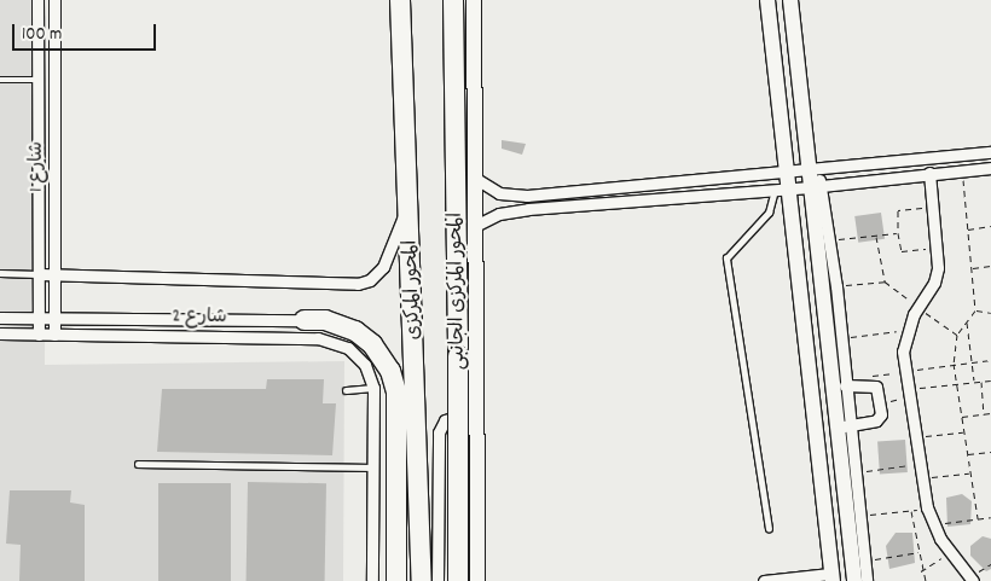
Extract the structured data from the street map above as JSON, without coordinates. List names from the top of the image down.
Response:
{
  "streets": {
    "highway": ["المحور المركزى"],
    "street": ["شارع 1", "المحور المركزى الجانبى", "شارع 2"]
  },
  "crossings": [
    ["شارع 1", "شارع 2"]
  ],
  "scale_bar": "100 m"
}
